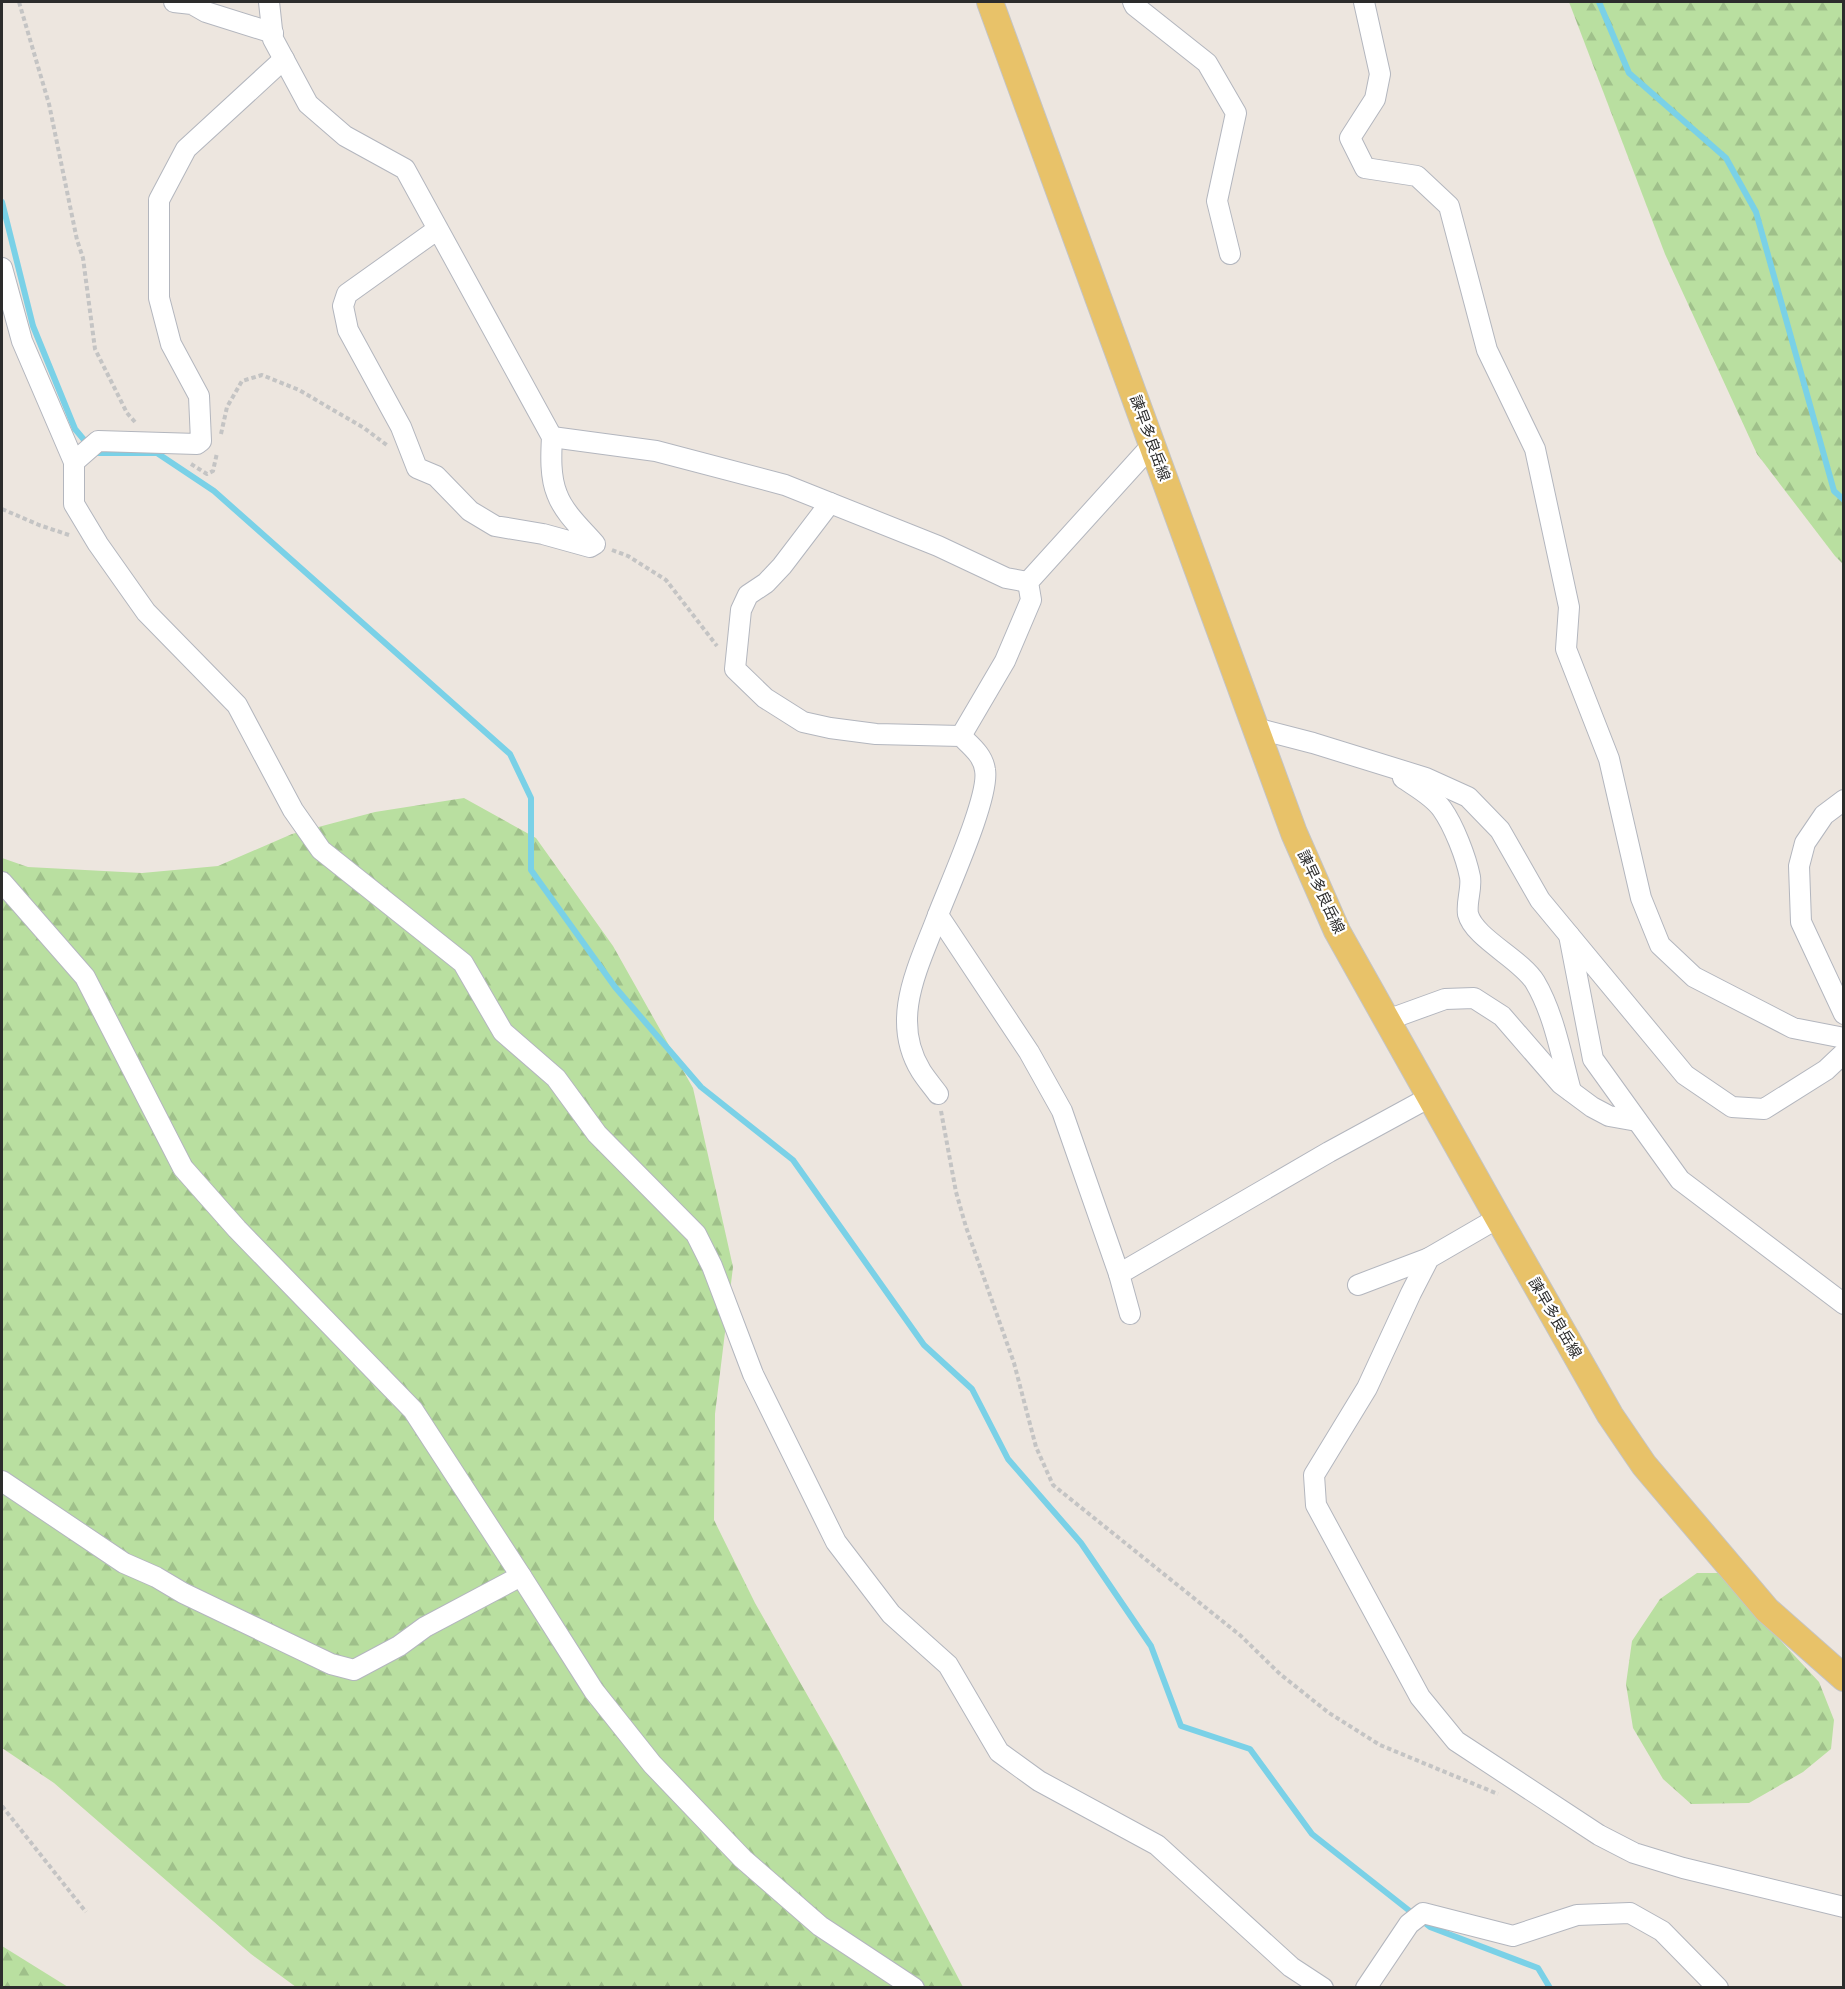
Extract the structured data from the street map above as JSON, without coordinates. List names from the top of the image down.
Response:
{
  "streets": {
    "main road": ["諫早多良岳線"]
  }
}
